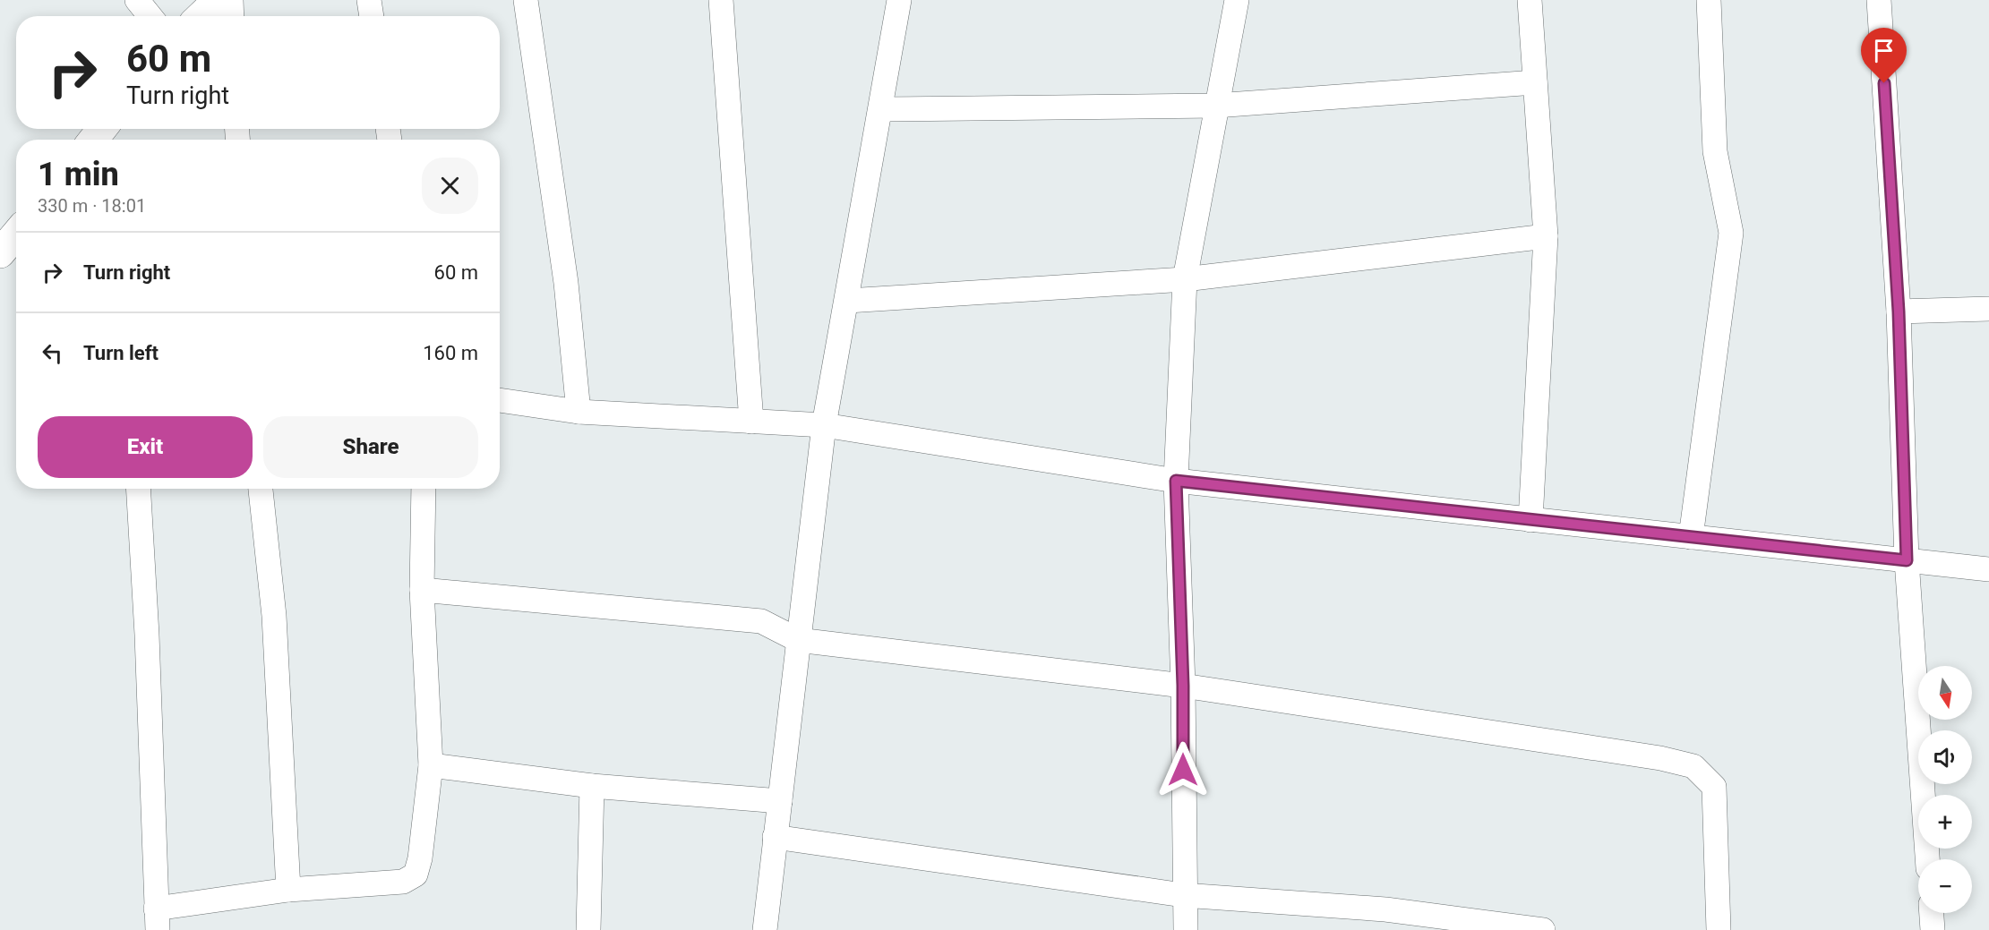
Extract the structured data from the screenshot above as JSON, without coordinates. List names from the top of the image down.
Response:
{
  "north": "bottom",
  "page": {
    "turn": ["60 m", "Turn right"],
    "heading": ["1 min", "330 m · 18:01"],
    "list": [
      {
        "name": "Turn right",
        "value": "60 m"
      },
      {
        "name": "Turn left",
        "value": "160 m"
      }
    ],
    "buttons": ["Exit", "Share"],
    "map_buttons": ["+", "−"]
  }
}
